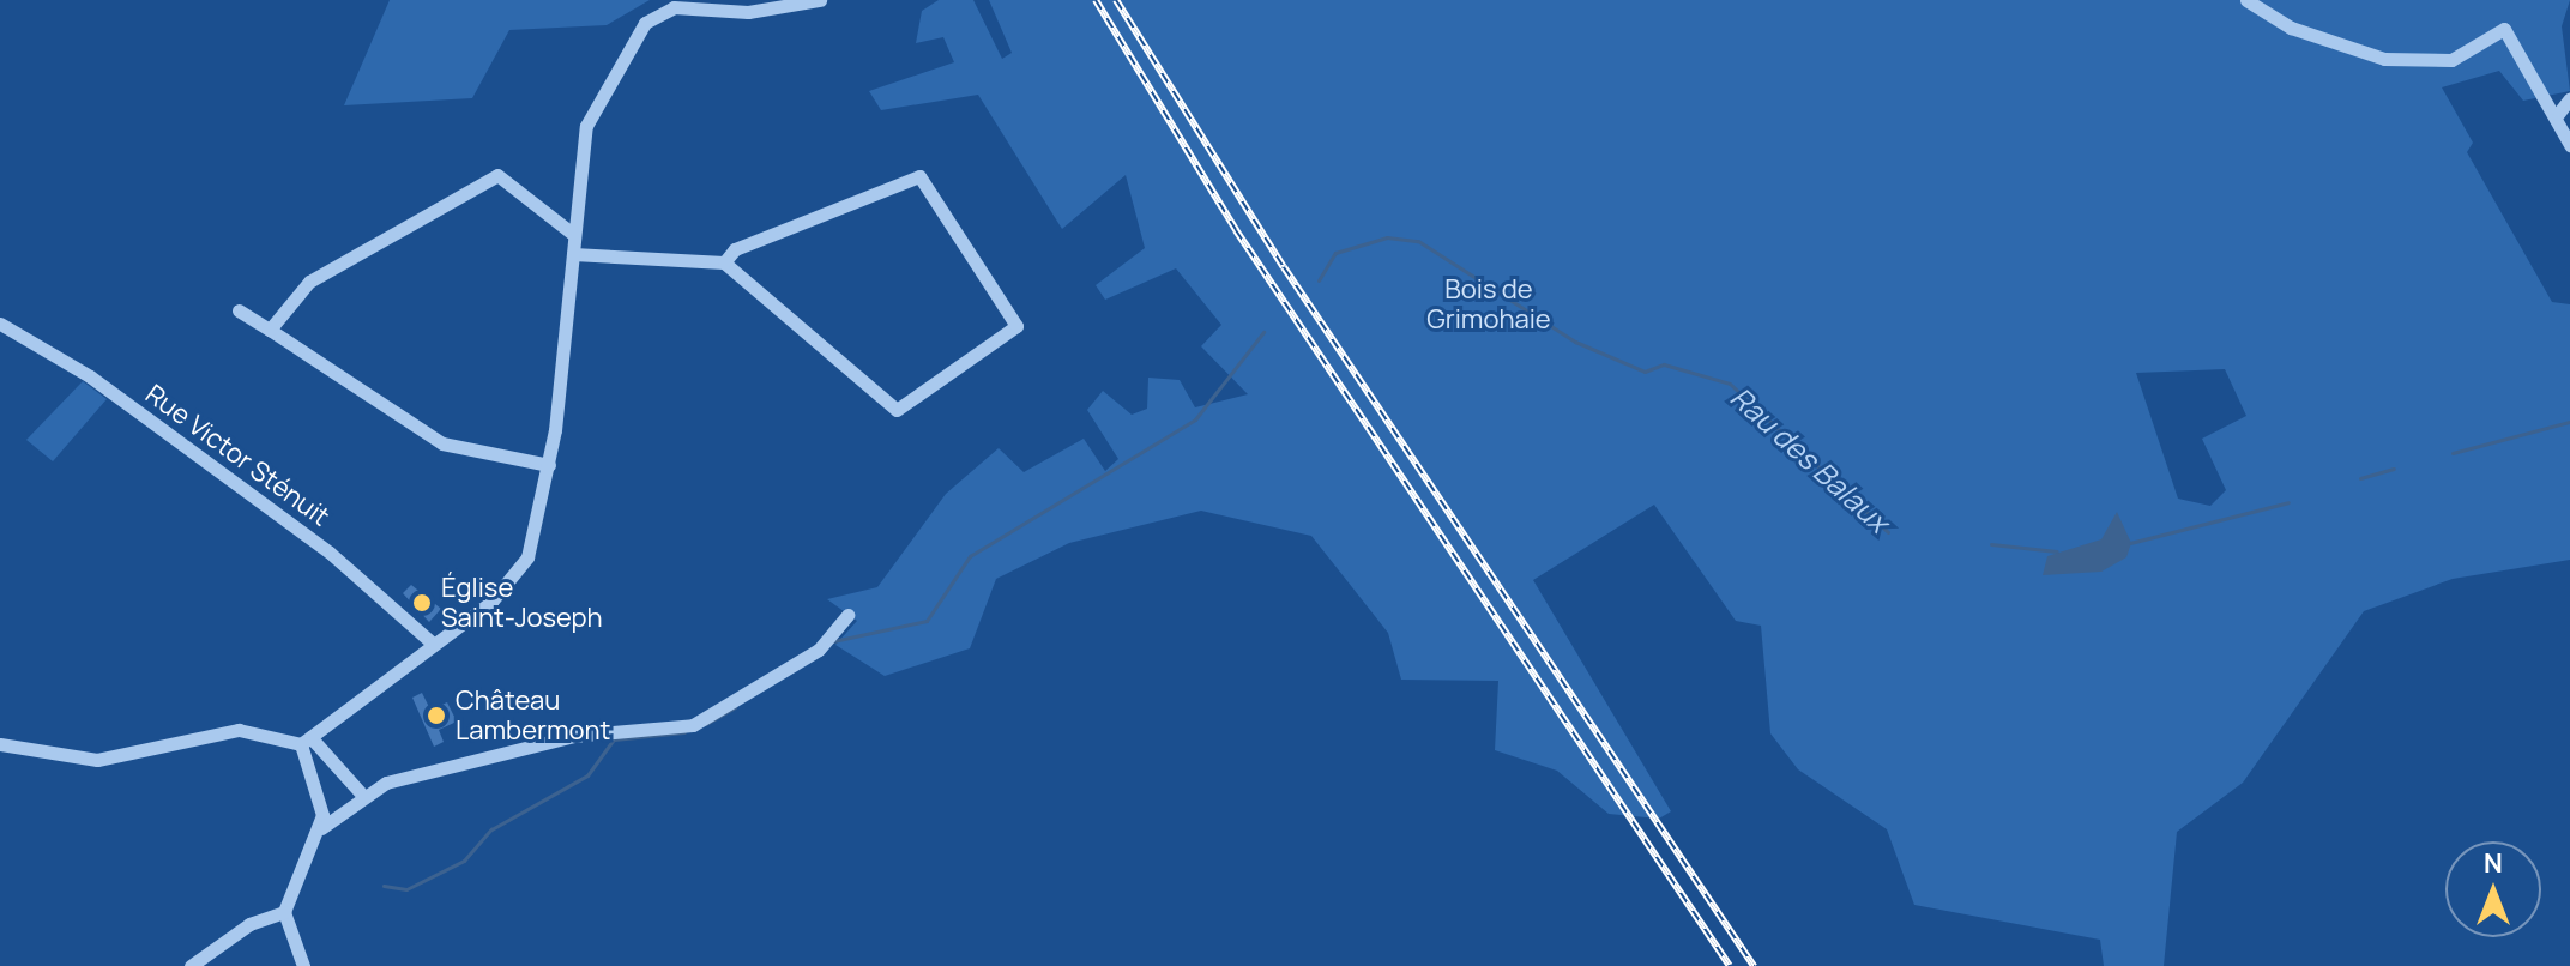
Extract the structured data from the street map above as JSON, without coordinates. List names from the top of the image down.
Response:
{
  "streets": {
    "street": ["Rue Victor Sténuit"]
  },
  "water": ["Rau des Balaux"],
  "parks": ["Bois de Grimohaie"],
  "places": ["Église Saint-Joseph", "Château Lambermont"],
  "north": "top"
}
